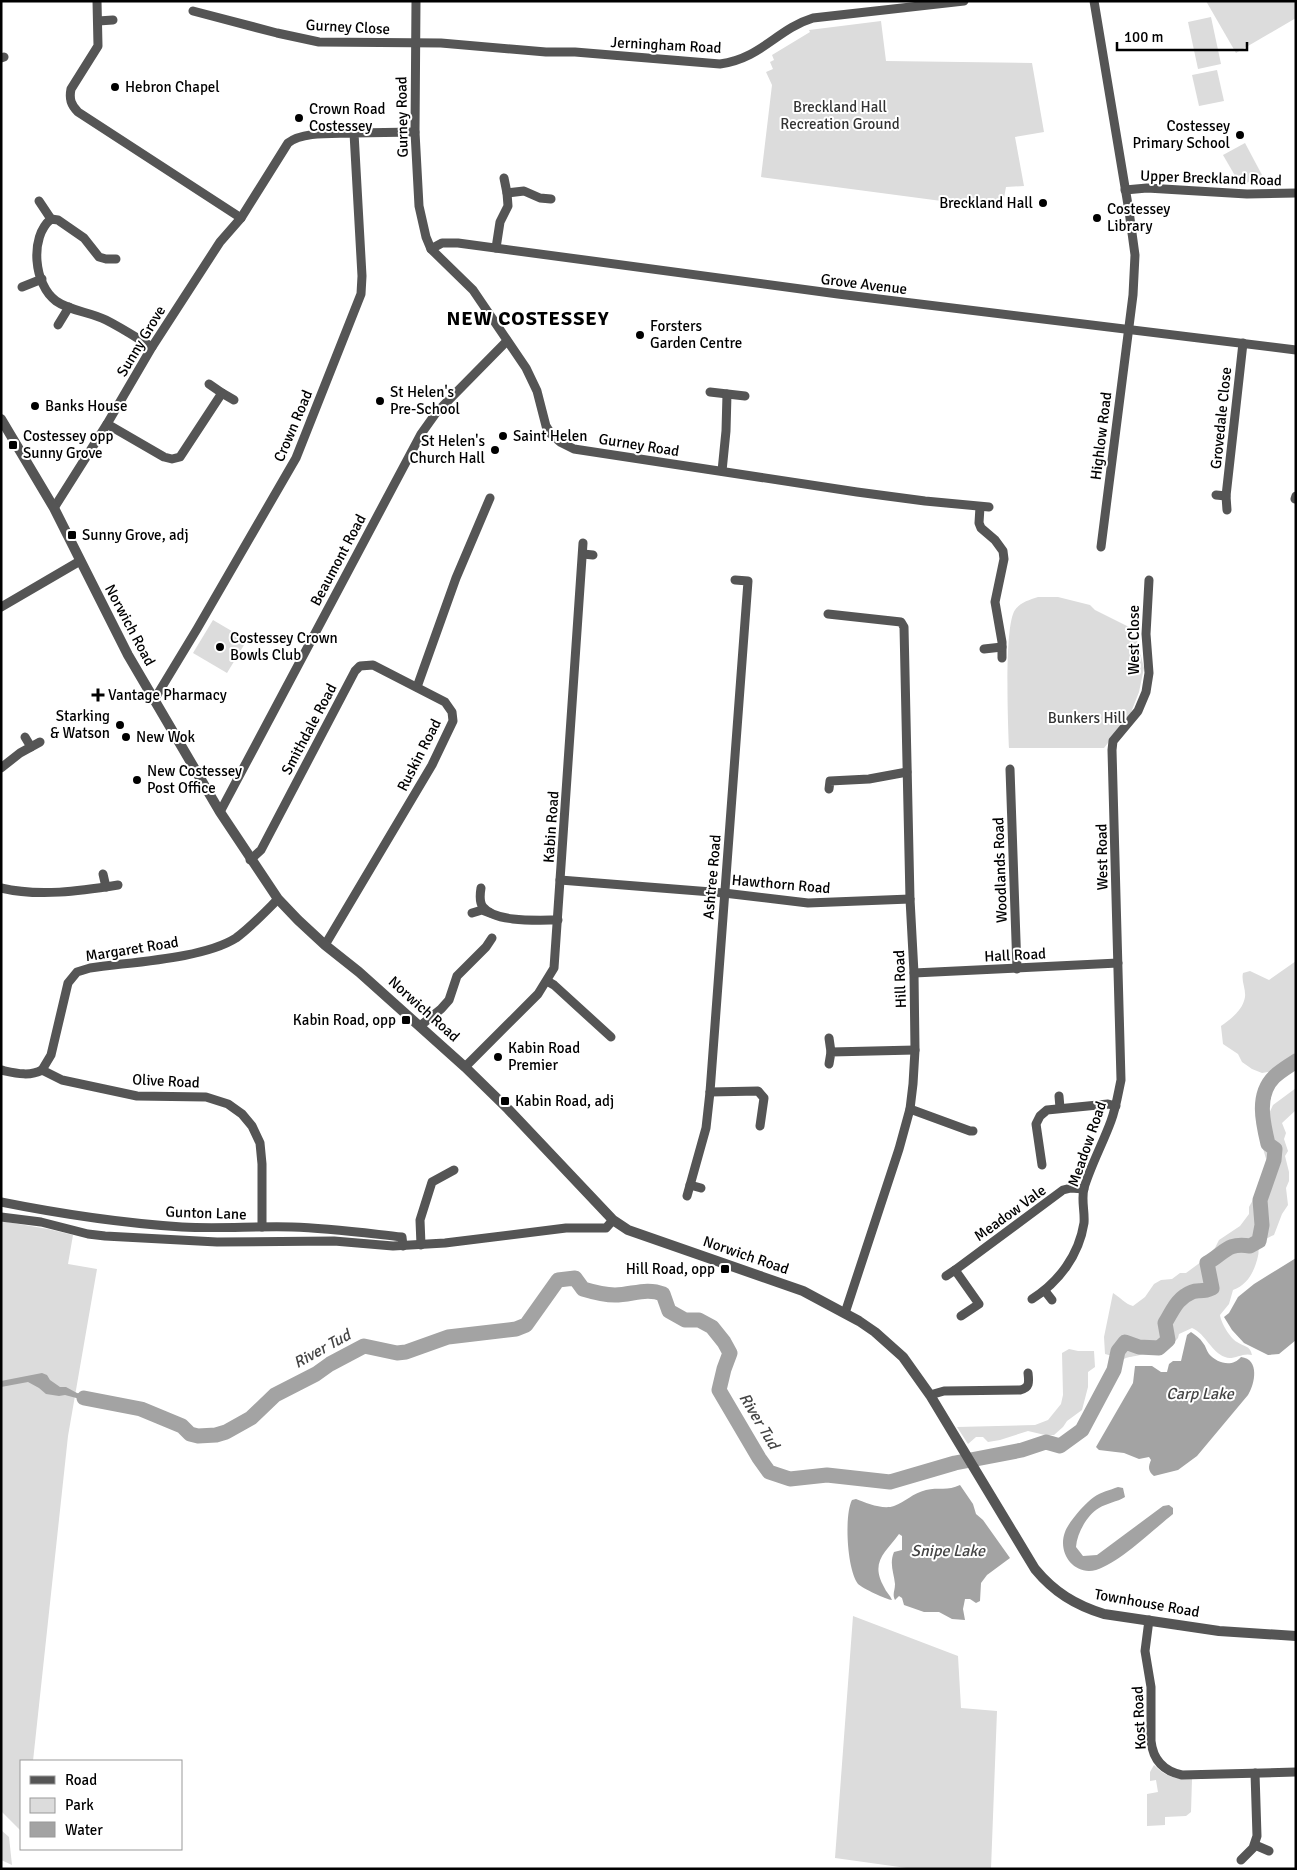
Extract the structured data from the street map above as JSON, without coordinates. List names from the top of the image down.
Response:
{
  "streets": {
    "street": [
      "Gurney Close",
      "Jerningham Road",
      "Gurney Road",
      "Upper Breckland Road",
      "Grove Avenue",
      "Sunny Grove",
      "Grovedale Close",
      "Crown Road",
      "Highlow Road",
      "Beaumont Road",
      "Norwich Road",
      "West Close",
      "Smithdale Road",
      "Ruskin Road",
      "Kabin Road",
      "West Road",
      "Woodlands Road",
      "Ashtree Road",
      "Hawthorn Road",
      "Margaret Road",
      "Hall Road",
      "Hill Road",
      "Olive Road",
      "Meadow Road",
      "Gunton Lane",
      "Meadow Vale",
      "Townhouse Road",
      "Kost Road"
    ]
  },
  "crossings": [
    ["Gurney Close", "Jerningham Road"],
    ["Gurney Close", "Gurney Road"],
    ["Jerningham Road", "Gurney Road"],
    ["Gurney Road", "Grove Avenue"],
    ["Gurney Road", "Beaumont Road"],
    ["Upper Breckland Road", "Highlow Road"],
    ["Grove Avenue", "Grovedale Close"],
    ["Grove Avenue", "Highlow Road"],
    ["Sunny Grove", "Crown Road"],
    ["Sunny Grove", "Norwich Road"],
    ["Crown Road", "Norwich Road"],
    ["Beaumont Road", "Norwich Road"],
    ["Norwich Road", "Smithdale Road"],
    ["Norwich Road", "Ruskin Road"],
    ["Norwich Road", "Kabin Road"],
    ["Norwich Road", "Margaret Road"],
    ["Norwich Road", "Hill Road"],
    ["Norwich Road", "Gunton Lane"],
    ["Norwich Road", "Townhouse Road"],
    ["West Close", "West Road"],
    ["Smithdale Road", "Ruskin Road"],
    ["Kabin Road", "Hawthorn Road"],
    ["West Road", "Hall Road"],
    ["West Road", "Meadow Road"],
    ["Woodlands Road", "Hall Road"],
    ["Ashtree Road", "Hawthorn Road"],
    ["Hawthorn Road", "Hill Road"],
    ["Margaret Road", "Olive Road"],
    ["Hall Road", "Hill Road"],
    ["Hall Road", "Meadow Road"],
    ["Olive Road", "Gunton Lane"],
    ["Meadow Road", "Meadow Vale"],
    ["Townhouse Road", "Kost Road"]
  ],
  "districts": ["NEW COSTESSEY"],
  "water": ["River Tud", "Carp Lake", "Snipe Lake"],
  "parks": ["Breckland Hall Recreation Ground", "Bunkers Hill"],
  "places": {
    "other": [
      "Hebron Chapel",
      "Crown Road Costessey",
      "Costessey Primary School",
      "Breckland Hall",
      "Costessey Library",
      "Forsters Garden Centre",
      "St Helen's Pre-School",
      "Banks House",
      "Saint Helen",
      "St Helen's Church Hall",
      "Costessey Crown Bowls Club",
      "Starking & Watson",
      "New Wok",
      "New Costessey Post Office",
      "Kabin Road Premier"
    ],
    "transit": [
      "Costessey opp Sunny Grove",
      "Sunny Grove, adj",
      "Kabin Road, opp",
      "Kabin Road, adj",
      "Hill Road, opp"
    ],
    "health": ["Vantage Pharmacy"]
  },
  "legend": ["Road", "Park", "Water"],
  "scale_bar": "100 m"
}
